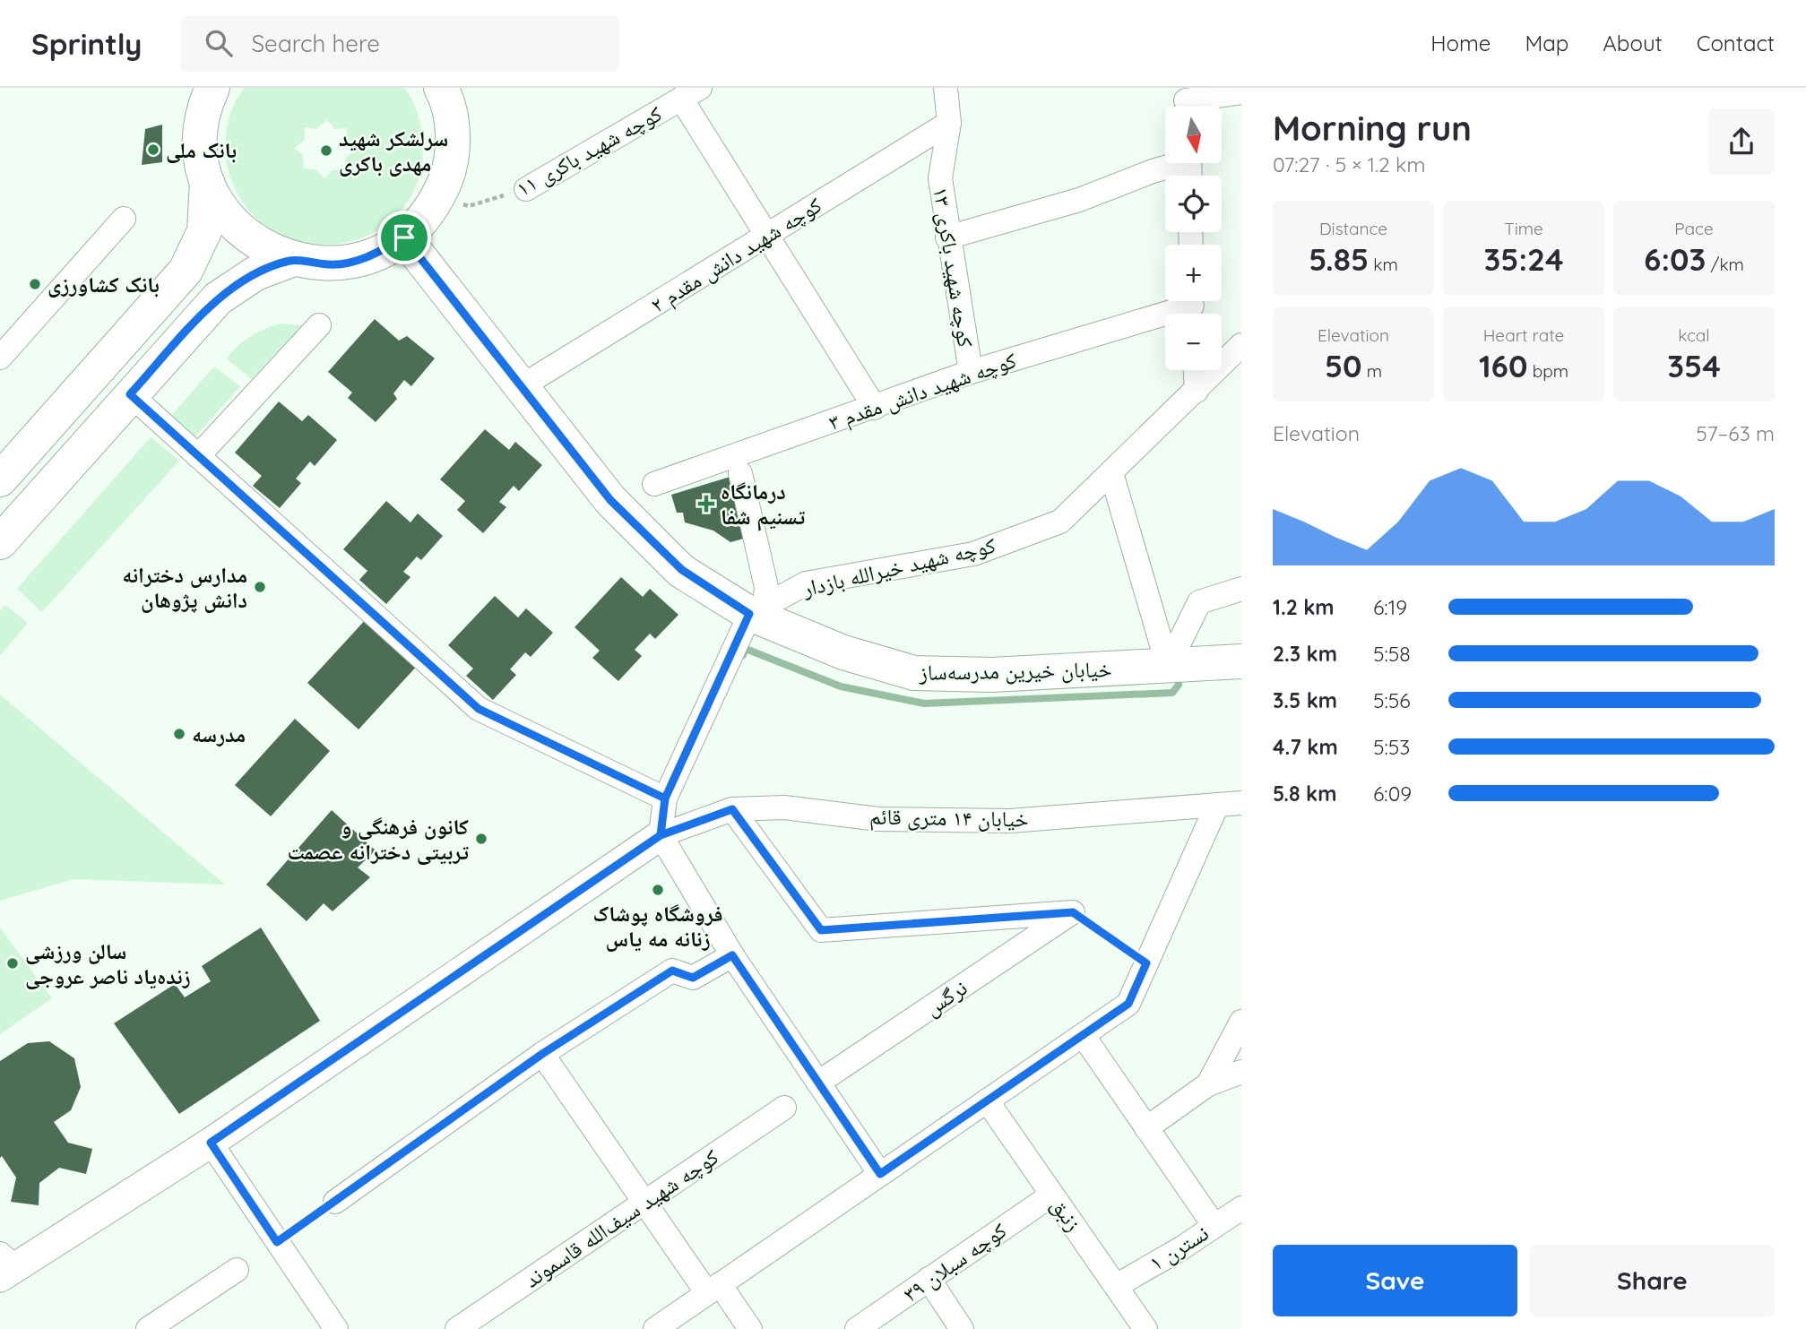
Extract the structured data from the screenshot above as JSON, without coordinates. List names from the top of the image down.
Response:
{
  "streets": {
    "main road": ["خیابان خیرین مدرسه‌ساز"],
    "street": [
      "کوچه شهید باکری ۱۱",
      "کوچه شهید دانش مقدم ۲",
      "کوچه شهید باکری ۱۳",
      "کوچه شهید دانش مقدم ۳",
      "کوچه شهید خیرالله بازدار",
      "خیابان ۱۴ متری قائم",
      "نرگس",
      "زنبق",
      "کوچه شهید سیف‌الله قاسموند",
      "نسترن ۱",
      "کوچه سبلان ۳۹"
    ]
  },
  "crossings": [
    ["کوچه شهید دانش مقدم ۲", "کوچه شهید باکری ۱۳"],
    ["کوچه شهید دانش مقدم ۲", "خیابان خیرین مدرسه‌ساز"],
    ["کوچه شهید باکری ۱۳", "کوچه شهید دانش مقدم ۳"],
    ["کوچه شهید خیرالله بازدار", "خیابان خیرین مدرسه‌ساز"],
    ["زنبق", "نسترن ۱"],
    ["زنبق", "کوچه سبلان ۳۹"]
  ],
  "places": {
    "other": [
      "بانک ملی",
      "سرلشکر شهید مهدی باکری",
      "بانک کشاورزی",
      "مدارس دخترانه دانش پژوهان",
      "مدرسه",
      "کانون فرهنگی و تربیتی دخترانه عصمت",
      "فروشگاه پوشاک زنانه مه یاس",
      "سالن ورزشی زنده‌یاد ناصر عروجی"
    ],
    "health": ["درمانگاه تسنیم شفا"]
  },
  "north": "bottom",
  "page": {
    "header": "Sprintly",
    "search": "Search here",
    "nav": [
      "Home",
      "Map",
      "About",
      "Contact"
    ],
    "heading": ["Morning run", "07:27 · 5 × 1.2 km"],
    "map_buttons": ["+", "−"],
    "stats": [
      ["Distance", "5.85 km"],
      ["Time", "35:24"],
      ["Pace", "6:03 /km"],
      ["Elevation", "50 m"],
      ["Heart rate", "160 bpm"],
      ["kcal", "354"]
    ],
    "chart": ["Elevation", "57–63 m"],
    "list": [
      {
        "name": "1.2 km",
        "note": "6:19"
      },
      {
        "name": "2.3 km",
        "note": "5:58"
      },
      {
        "name": "3.5 km",
        "note": "5:56"
      },
      {
        "name": "4.7 km",
        "note": "5:53"
      },
      {
        "name": "5.8 km",
        "note": "6:09"
      }
    ],
    "buttons": ["Save", "Share"]
  }
}
